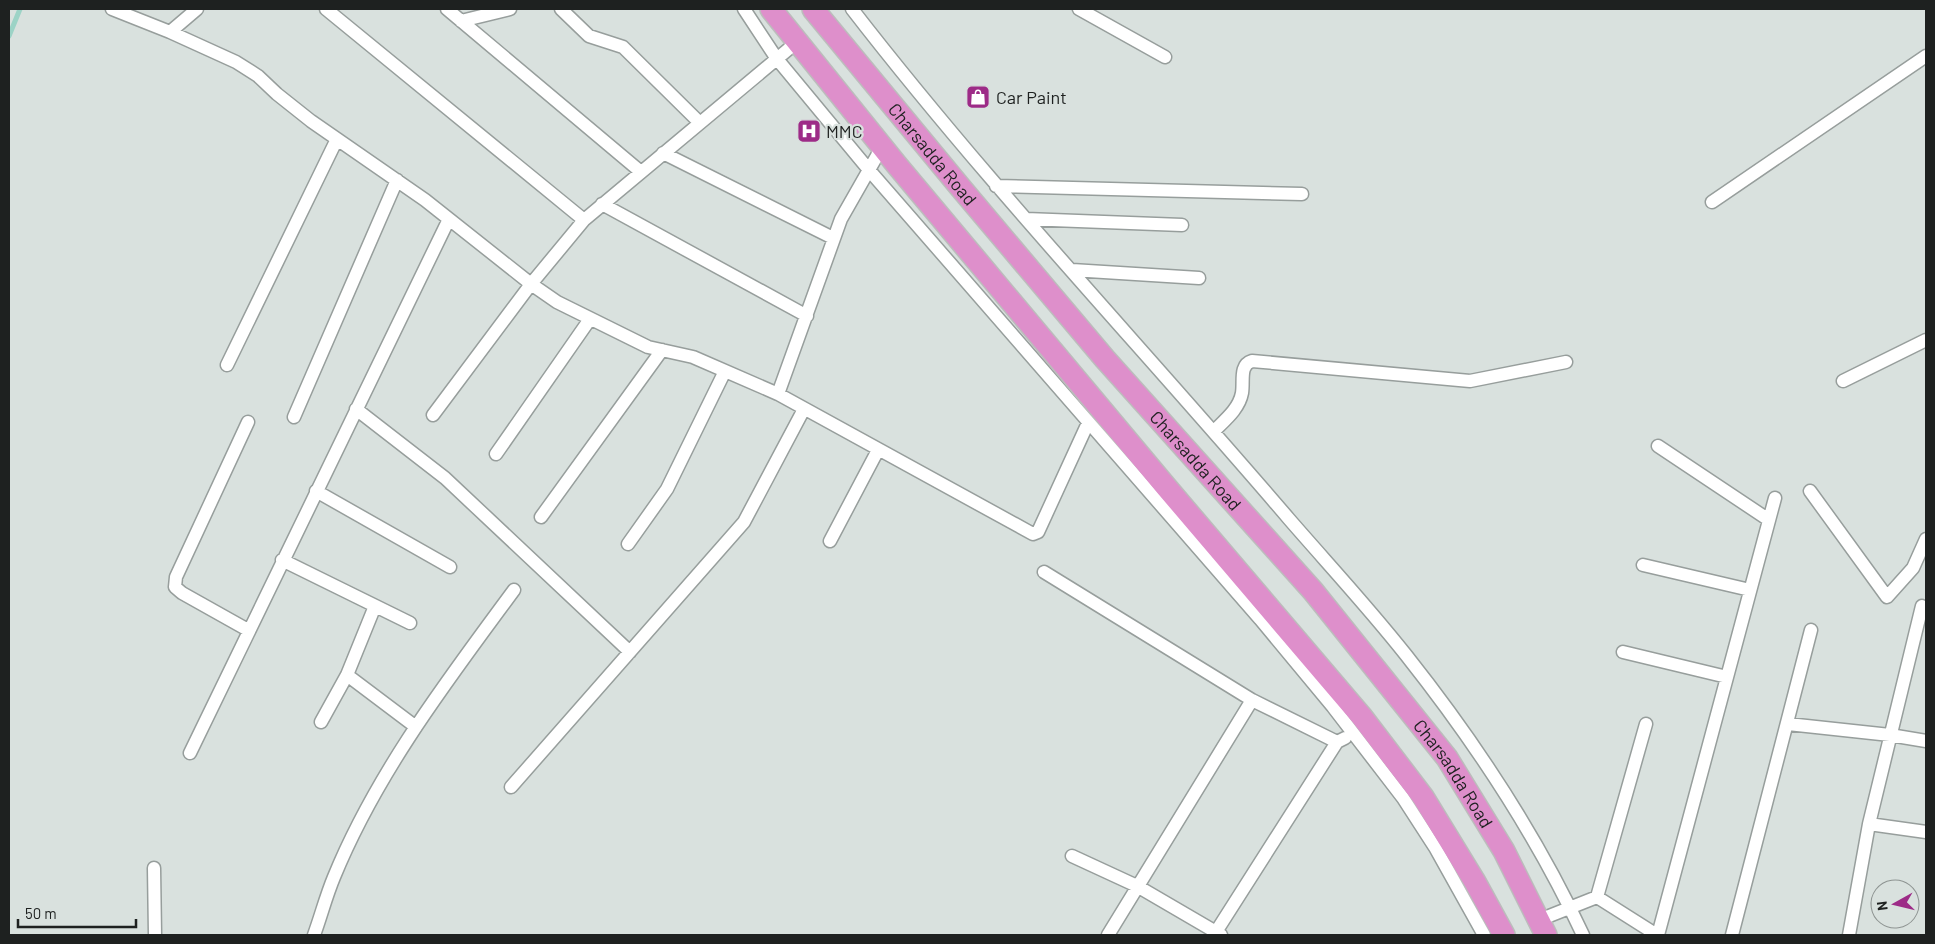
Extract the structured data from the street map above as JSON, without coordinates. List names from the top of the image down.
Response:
{
  "streets": {
    "highway": ["Charsadda Road"]
  },
  "places": {
    "shop": ["Car Paint"],
    "hospital": ["MMC"]
  },
  "scale_bar": "50 m",
  "north": "left"
}
